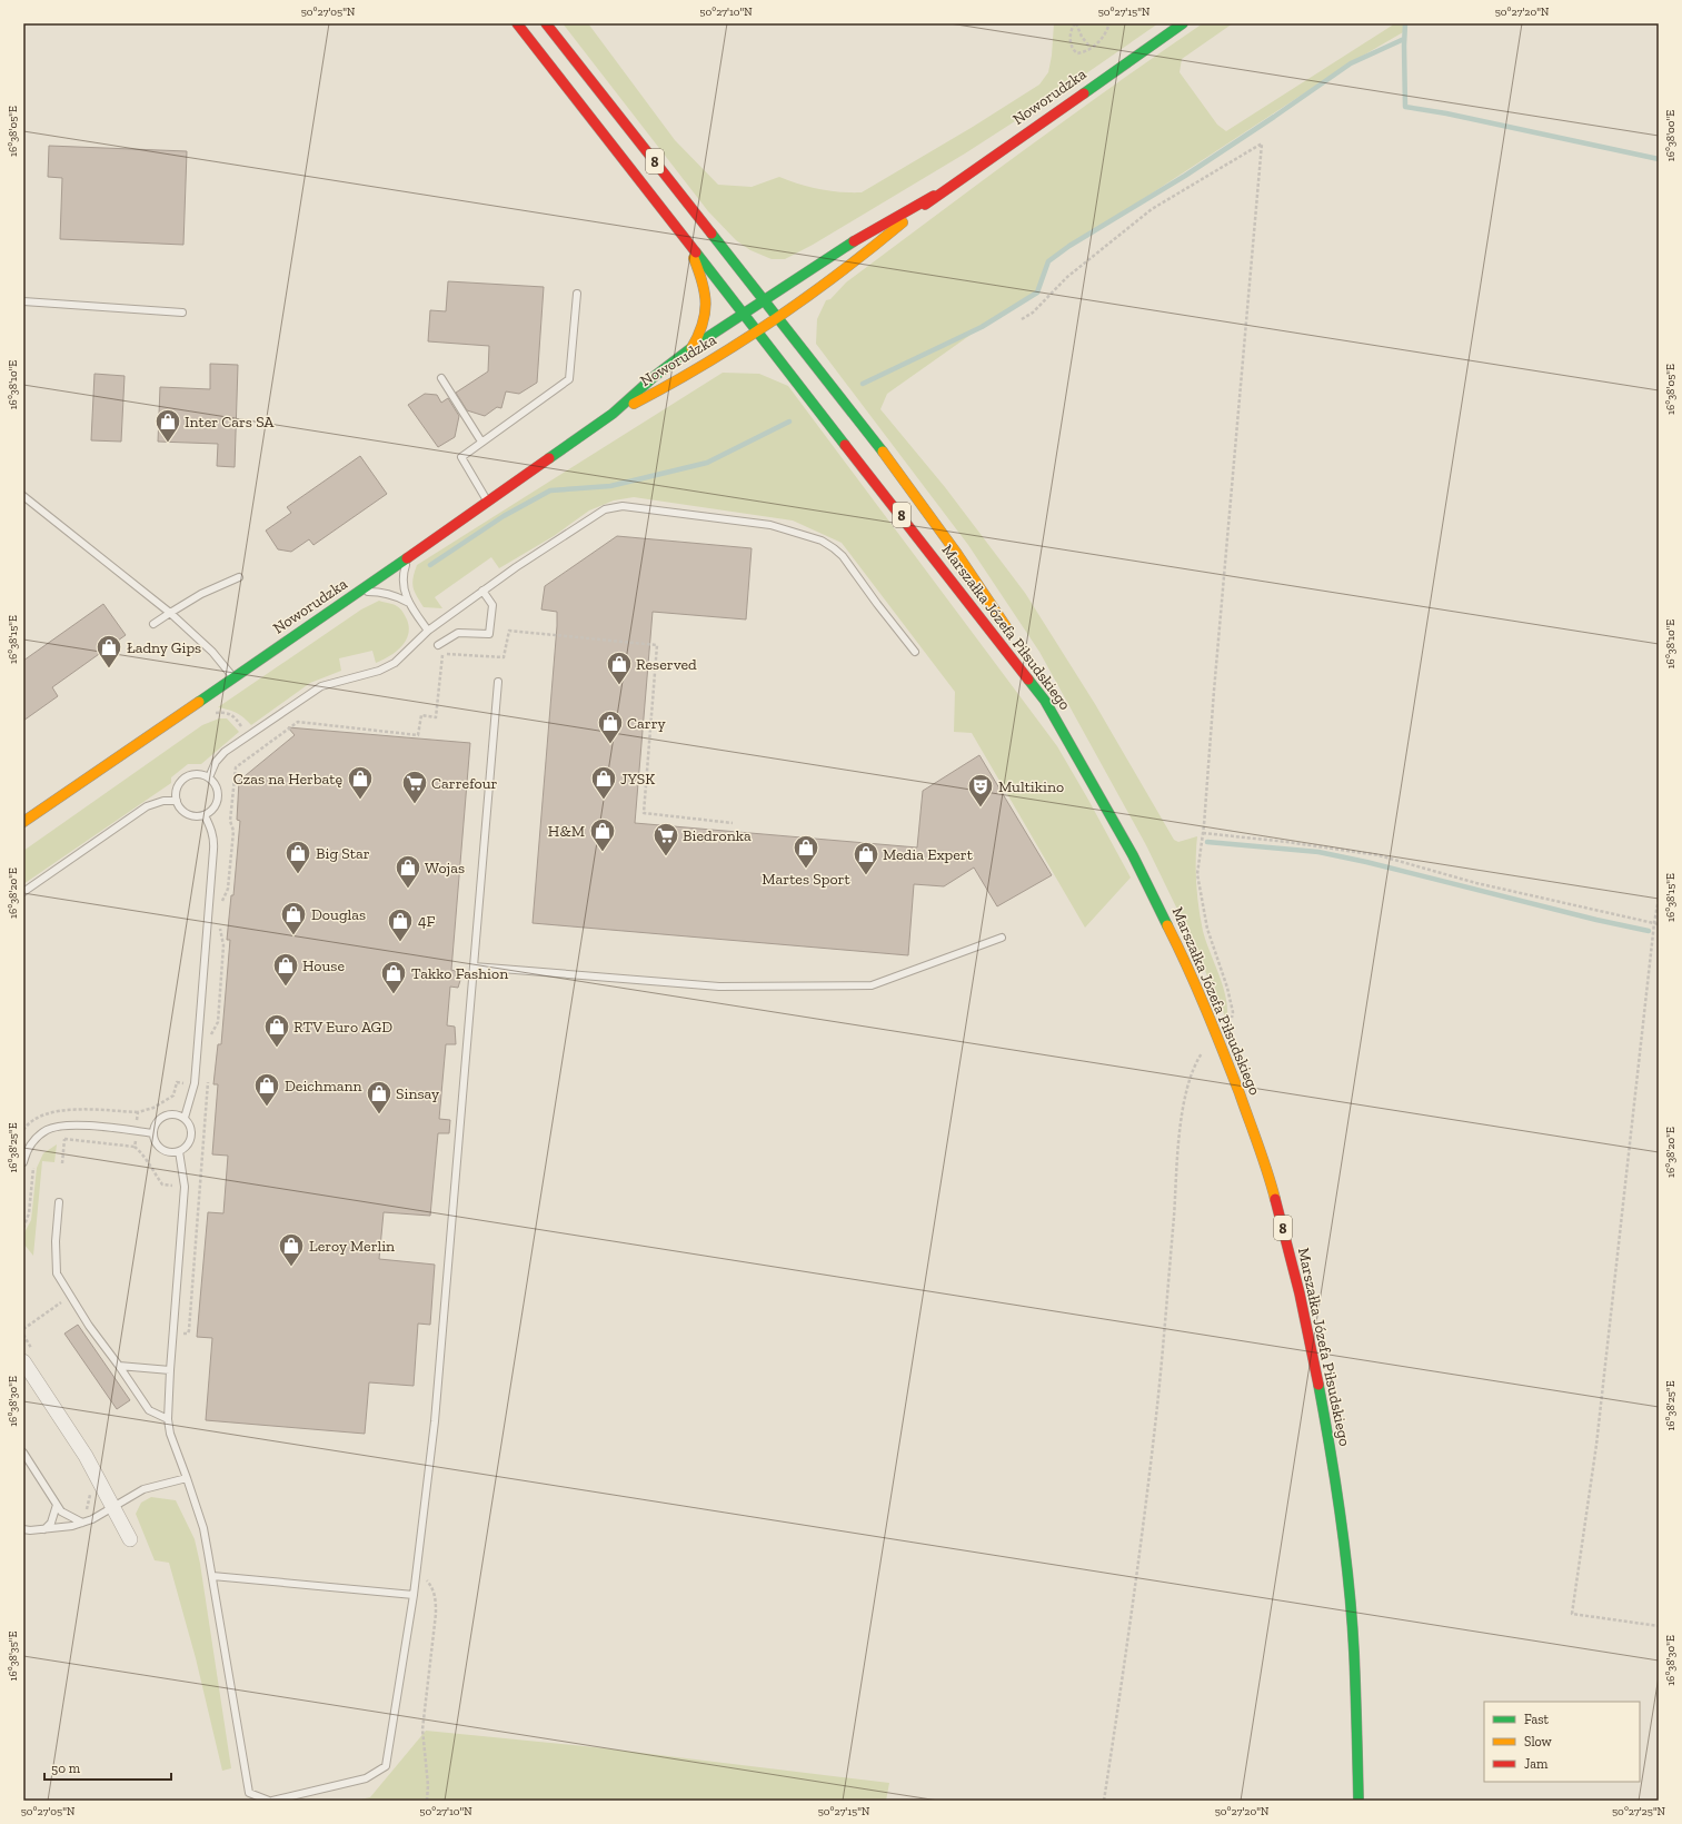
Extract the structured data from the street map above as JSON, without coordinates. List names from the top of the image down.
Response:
{
  "streets": {
    "main road": ["Noworudzka", "8", "Marszałka Józefa Piłsudskiego"]
  },
  "crossings": [
    ["Noworudzka", "8"],
    ["Noworudzka", "Marszałka Józefa Piłsudskiego"],
    ["8", "Marszałka Józefa Piłsudskiego"]
  ],
  "places": {
    "shop": [
      "Inter Cars SA",
      "Ładny Gips",
      "Reserved",
      "Carry",
      "Czas na Herbatę",
      "JYSK",
      "H&M",
      "Martes Sport",
      "Big Star",
      "Media Expert",
      "Wojas",
      "Douglas",
      "4F",
      "House",
      "Takko Fashion",
      "RTV Euro AGD",
      "Deichmann",
      "Sinsay",
      "Leroy Merlin"
    ],
    "supermarket": ["Carrefour", "Biedronka"],
    "theatre": ["Multikino"]
  },
  "legend": ["Fast", "Slow", "Jam"],
  "scale_bar": "50 m",
  "coordinates": [
    "50°27'05\"N",
    "50°27'10\"N",
    "50°27'15\"N",
    "50°27'20\"N",
    "16°38'05\"E",
    "16°38'00\"E",
    "16°38'10\"E",
    "16°38'15\"E",
    "16°38'20\"E",
    "16°38'25\"E",
    "16°38'30\"E",
    "16°38'35\"E",
    "50°27'25\"N"
  ]
}
